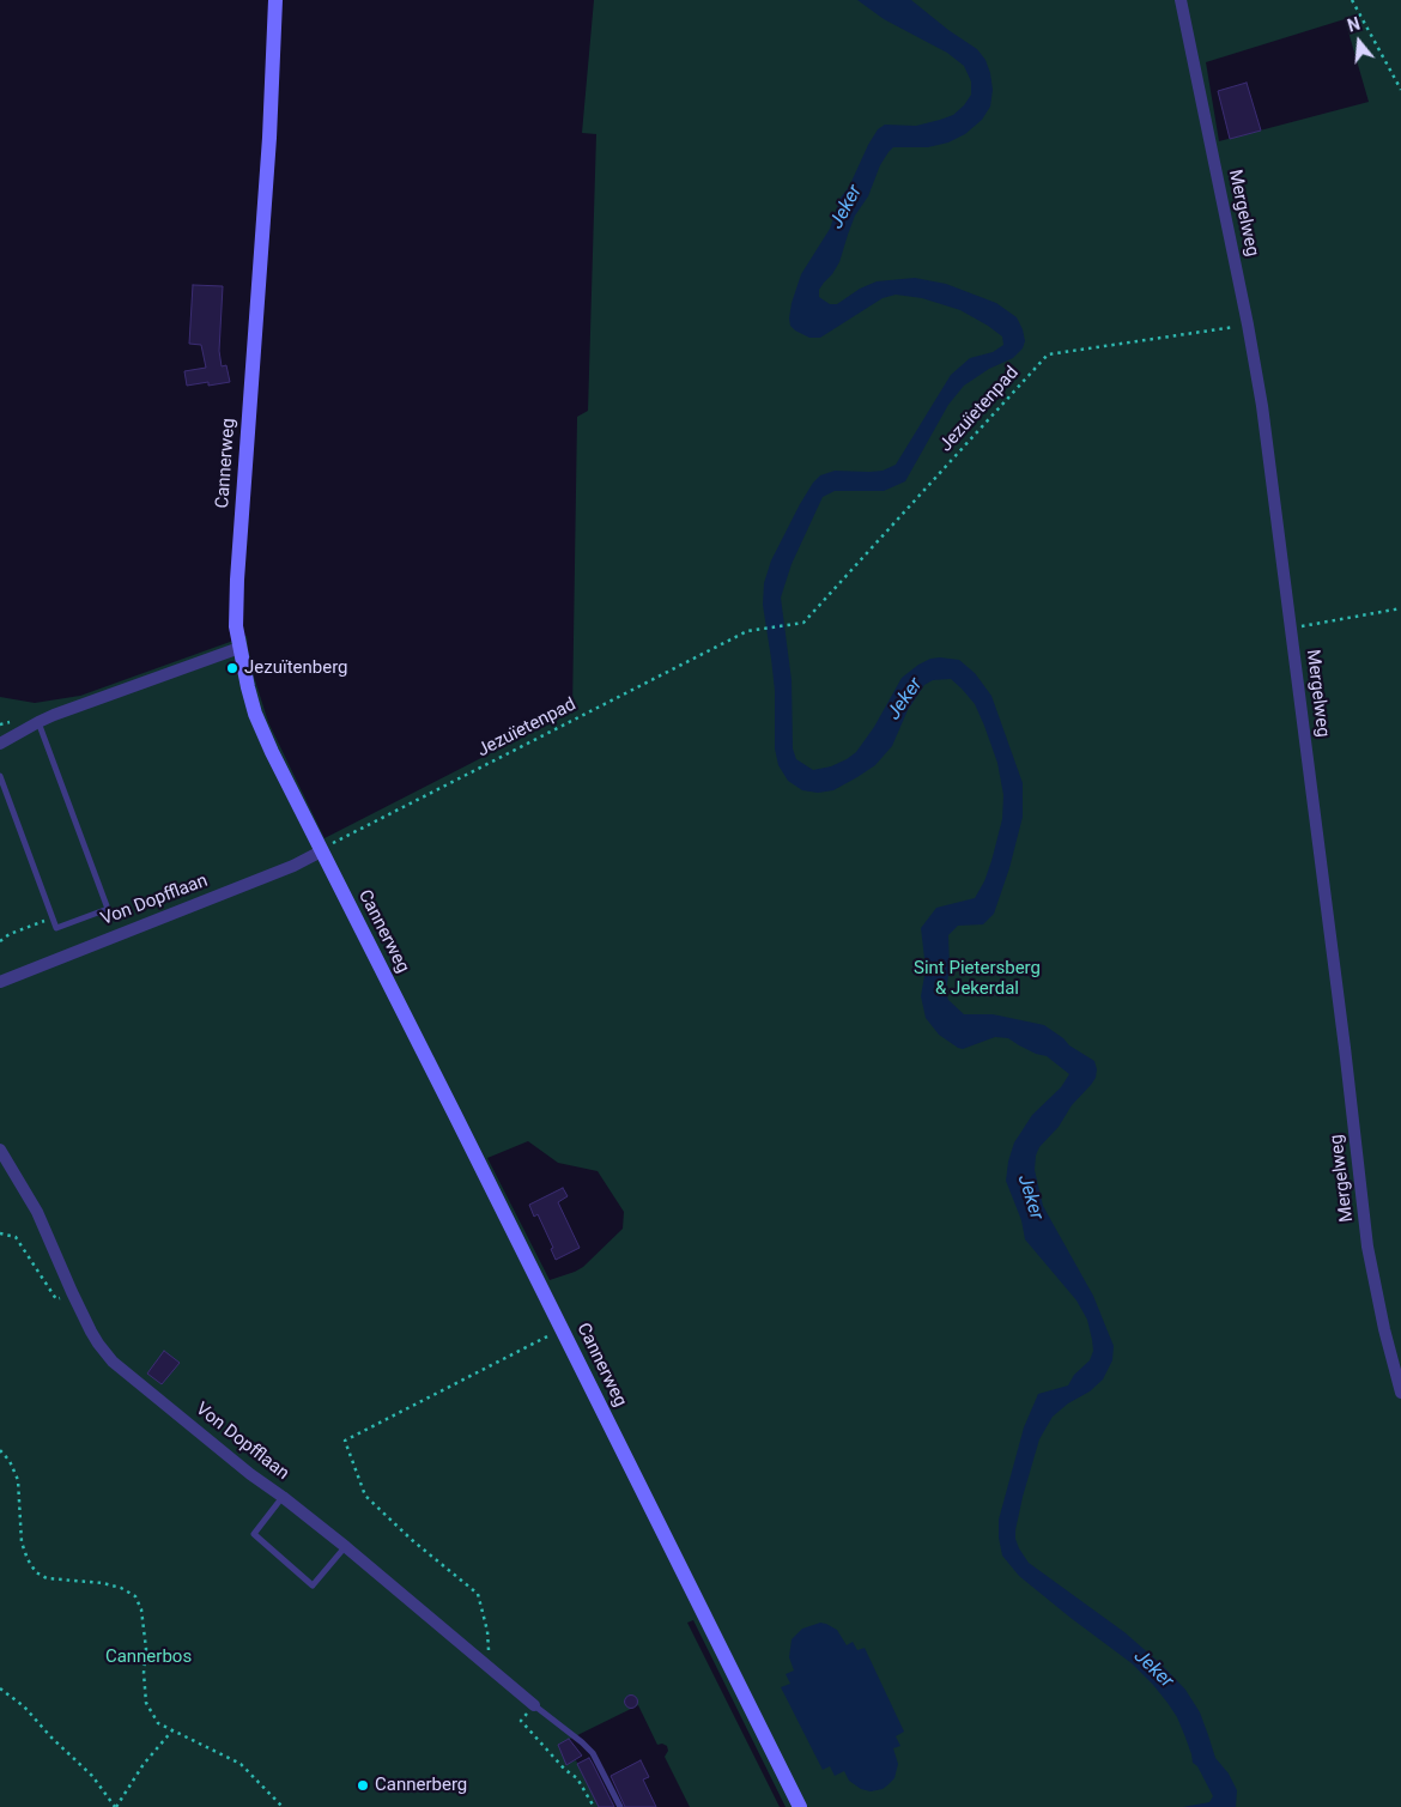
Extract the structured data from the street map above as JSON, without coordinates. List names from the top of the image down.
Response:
{
  "streets": {
    "main road": ["Cannerweg"],
    "street": ["Mergelweg", "Von Dopfflaan"],
    "path": ["Jezuïetenpad"]
  },
  "crossings": [
    ["Mergelweg", "Jezuïetenpad"],
    ["Jezuïetenpad", "Cannerweg"],
    ["Jezuïetenpad", "Von Dopfflaan"],
    ["Cannerweg", "Von Dopfflaan"]
  ],
  "water": ["Jeker"],
  "parks": ["Sint Pietersberg & Jekerdal", "Cannerbos"],
  "places": ["Jezuïtenberg", "Cannerberg"],
  "north": "top"
}
